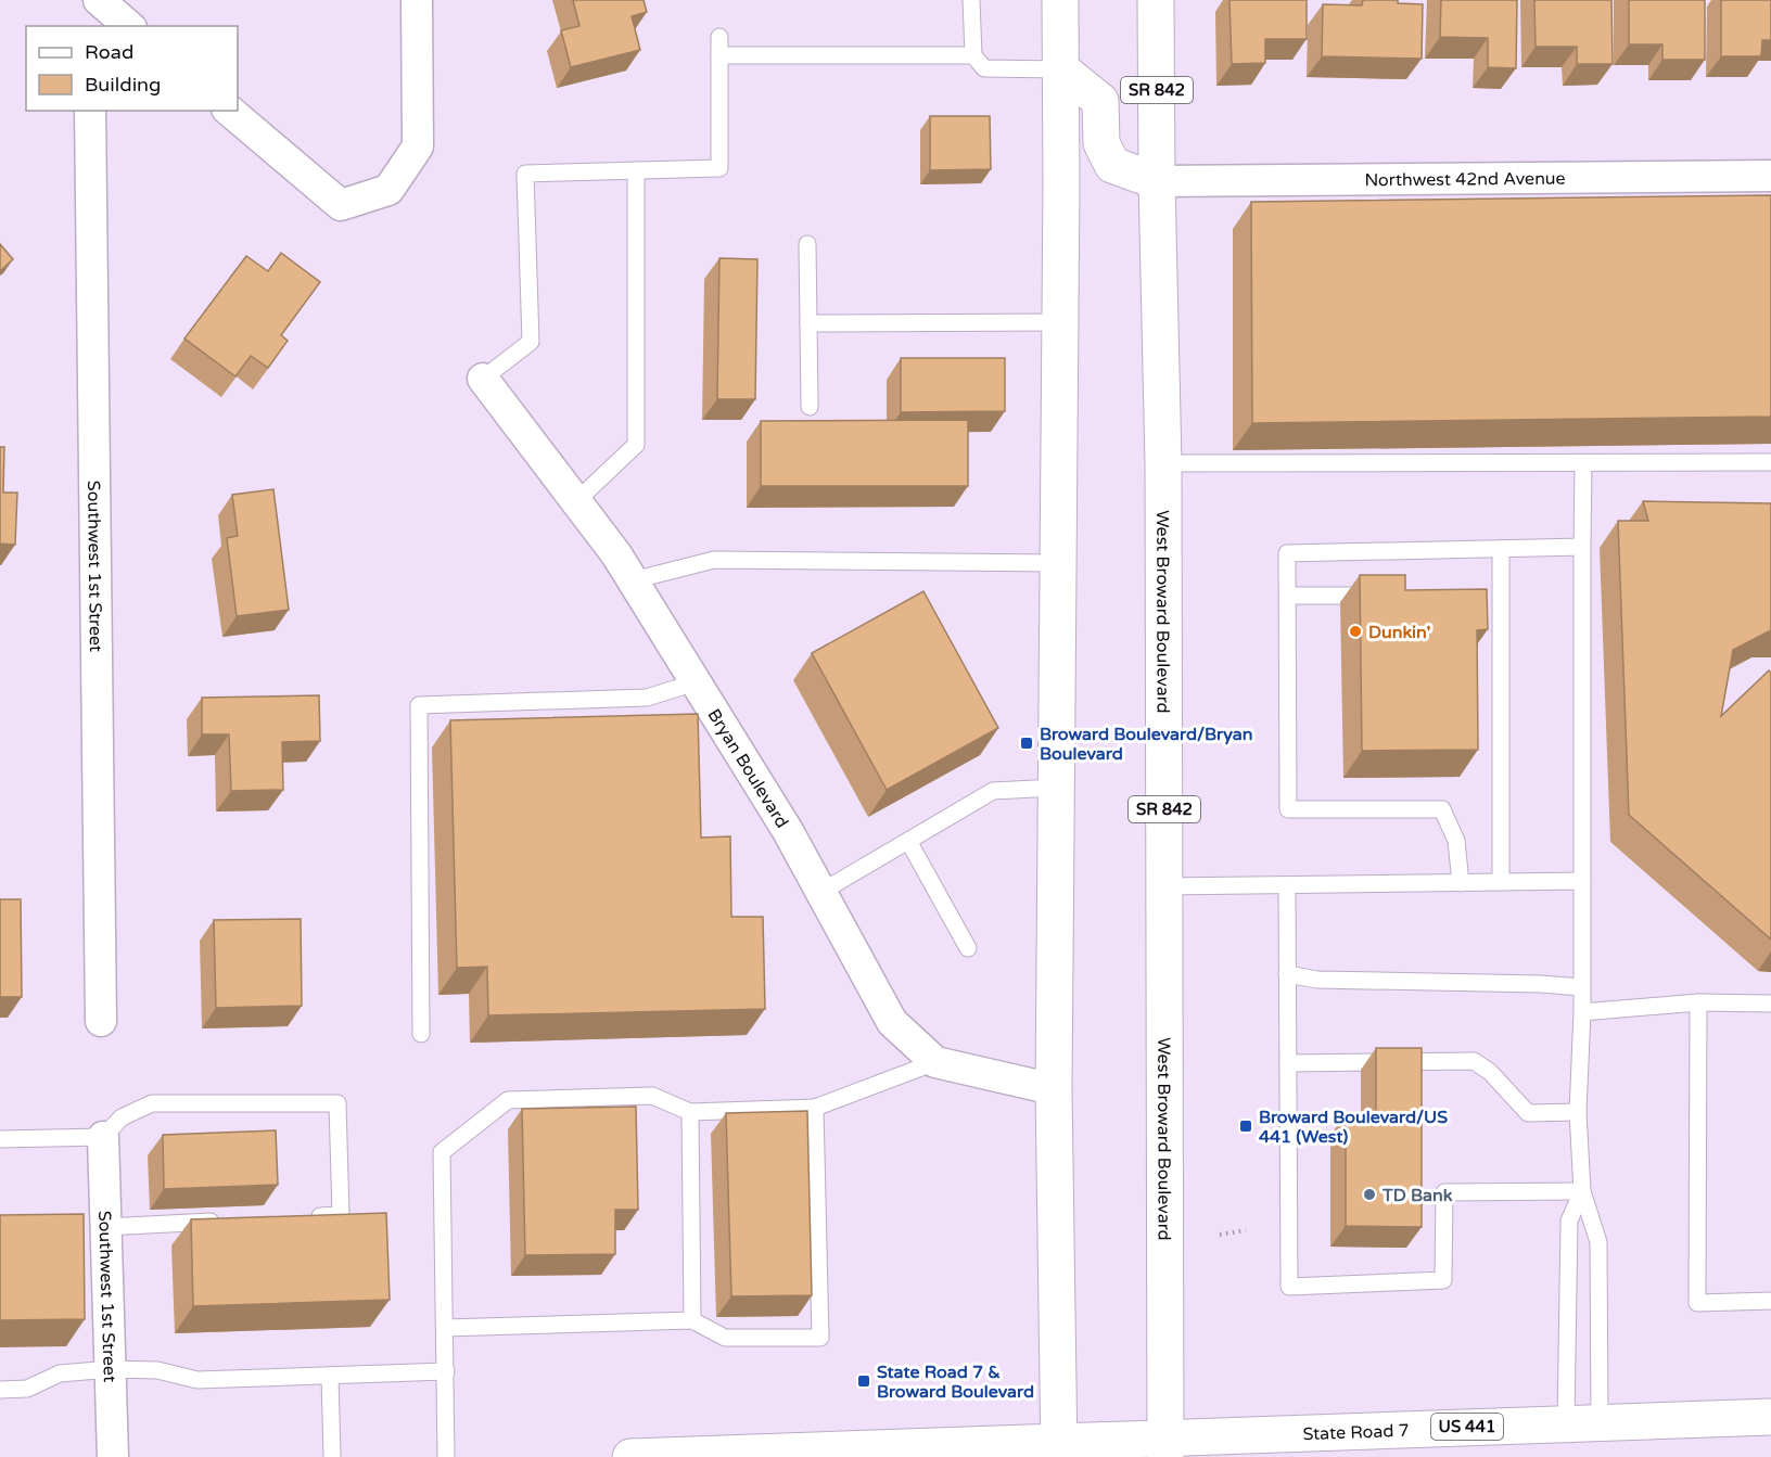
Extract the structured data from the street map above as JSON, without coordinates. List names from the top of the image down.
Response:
{
  "streets": {
    "main road": [
      "SR 842",
      "West Broward Boulevard",
      "US 441",
      "State Road 7"
    ],
    "street": ["Northwest 42nd Avenue", "Southwest 1st Street", "Bryan Boulevard"]
  },
  "crossings": [
    ["Northwest 42nd Avenue", "West Broward Boulevard"],
    ["West Broward Boulevard", "State Road 7"],
    ["US 441", "State Road 7"]
  ],
  "places": {
    "other": ["Dunkin'", "TD Bank"],
    "transit": ["Broward Boulevard/Bryan Boulevard", "Broward Boulevard/US 441 (West)", "State Road 7 & Broward Boulevard"]
  },
  "legend": ["Road", "Building"]
}
